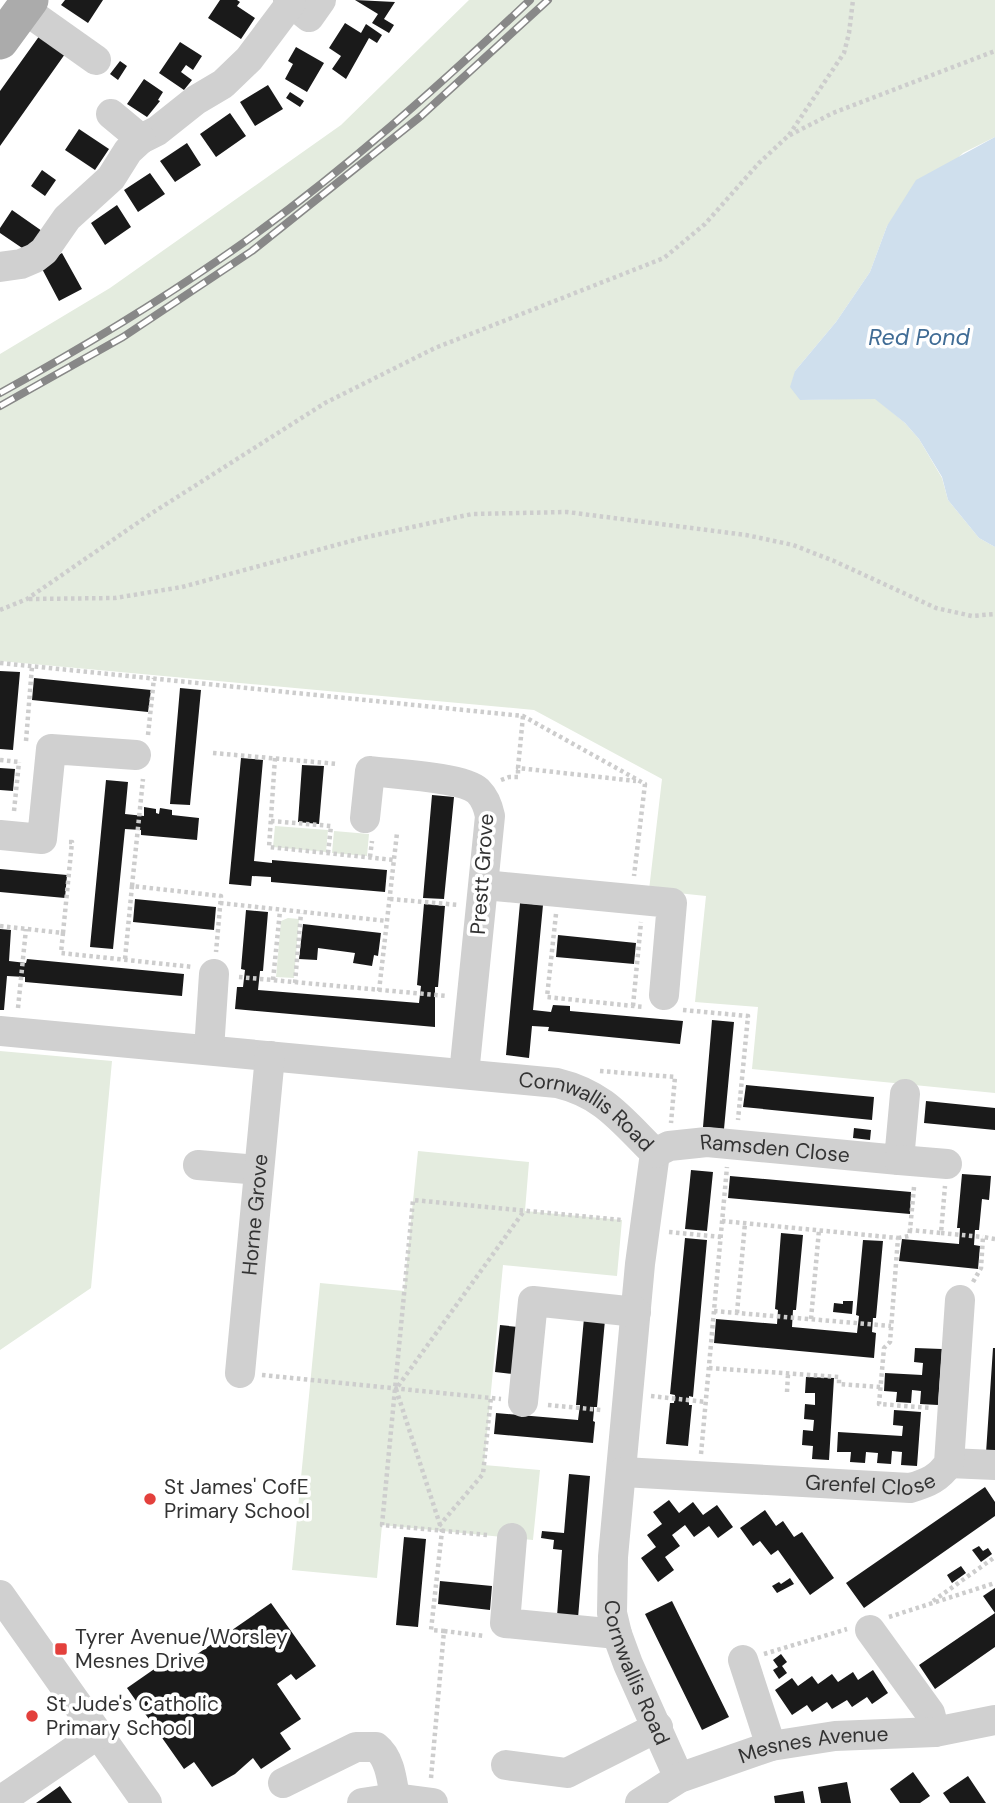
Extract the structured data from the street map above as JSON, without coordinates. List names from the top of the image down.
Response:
{
  "streets": {
    "street": [
      "Prestt Grove",
      "Cornwallis Road",
      "Ramsden Close",
      "Horne Grove",
      "Grenfel Close",
      "Mesnes Avenue"
    ]
  },
  "crossings": [
    ["Prestt Grove", "Cornwallis Road"],
    ["Cornwallis Road", "Ramsden Close"],
    ["Cornwallis Road", "Horne Grove"],
    ["Cornwallis Road", "Grenfel Close"],
    ["Cornwallis Road", "Mesnes Avenue"]
  ],
  "water": ["Red Pond"],
  "places": {
    "other": ["St James' CofE Primary School", "St Jude's Catholic Primary School"],
    "transit": ["Tyrer Avenue/Worsley Mesnes Drive"]
  }
}
